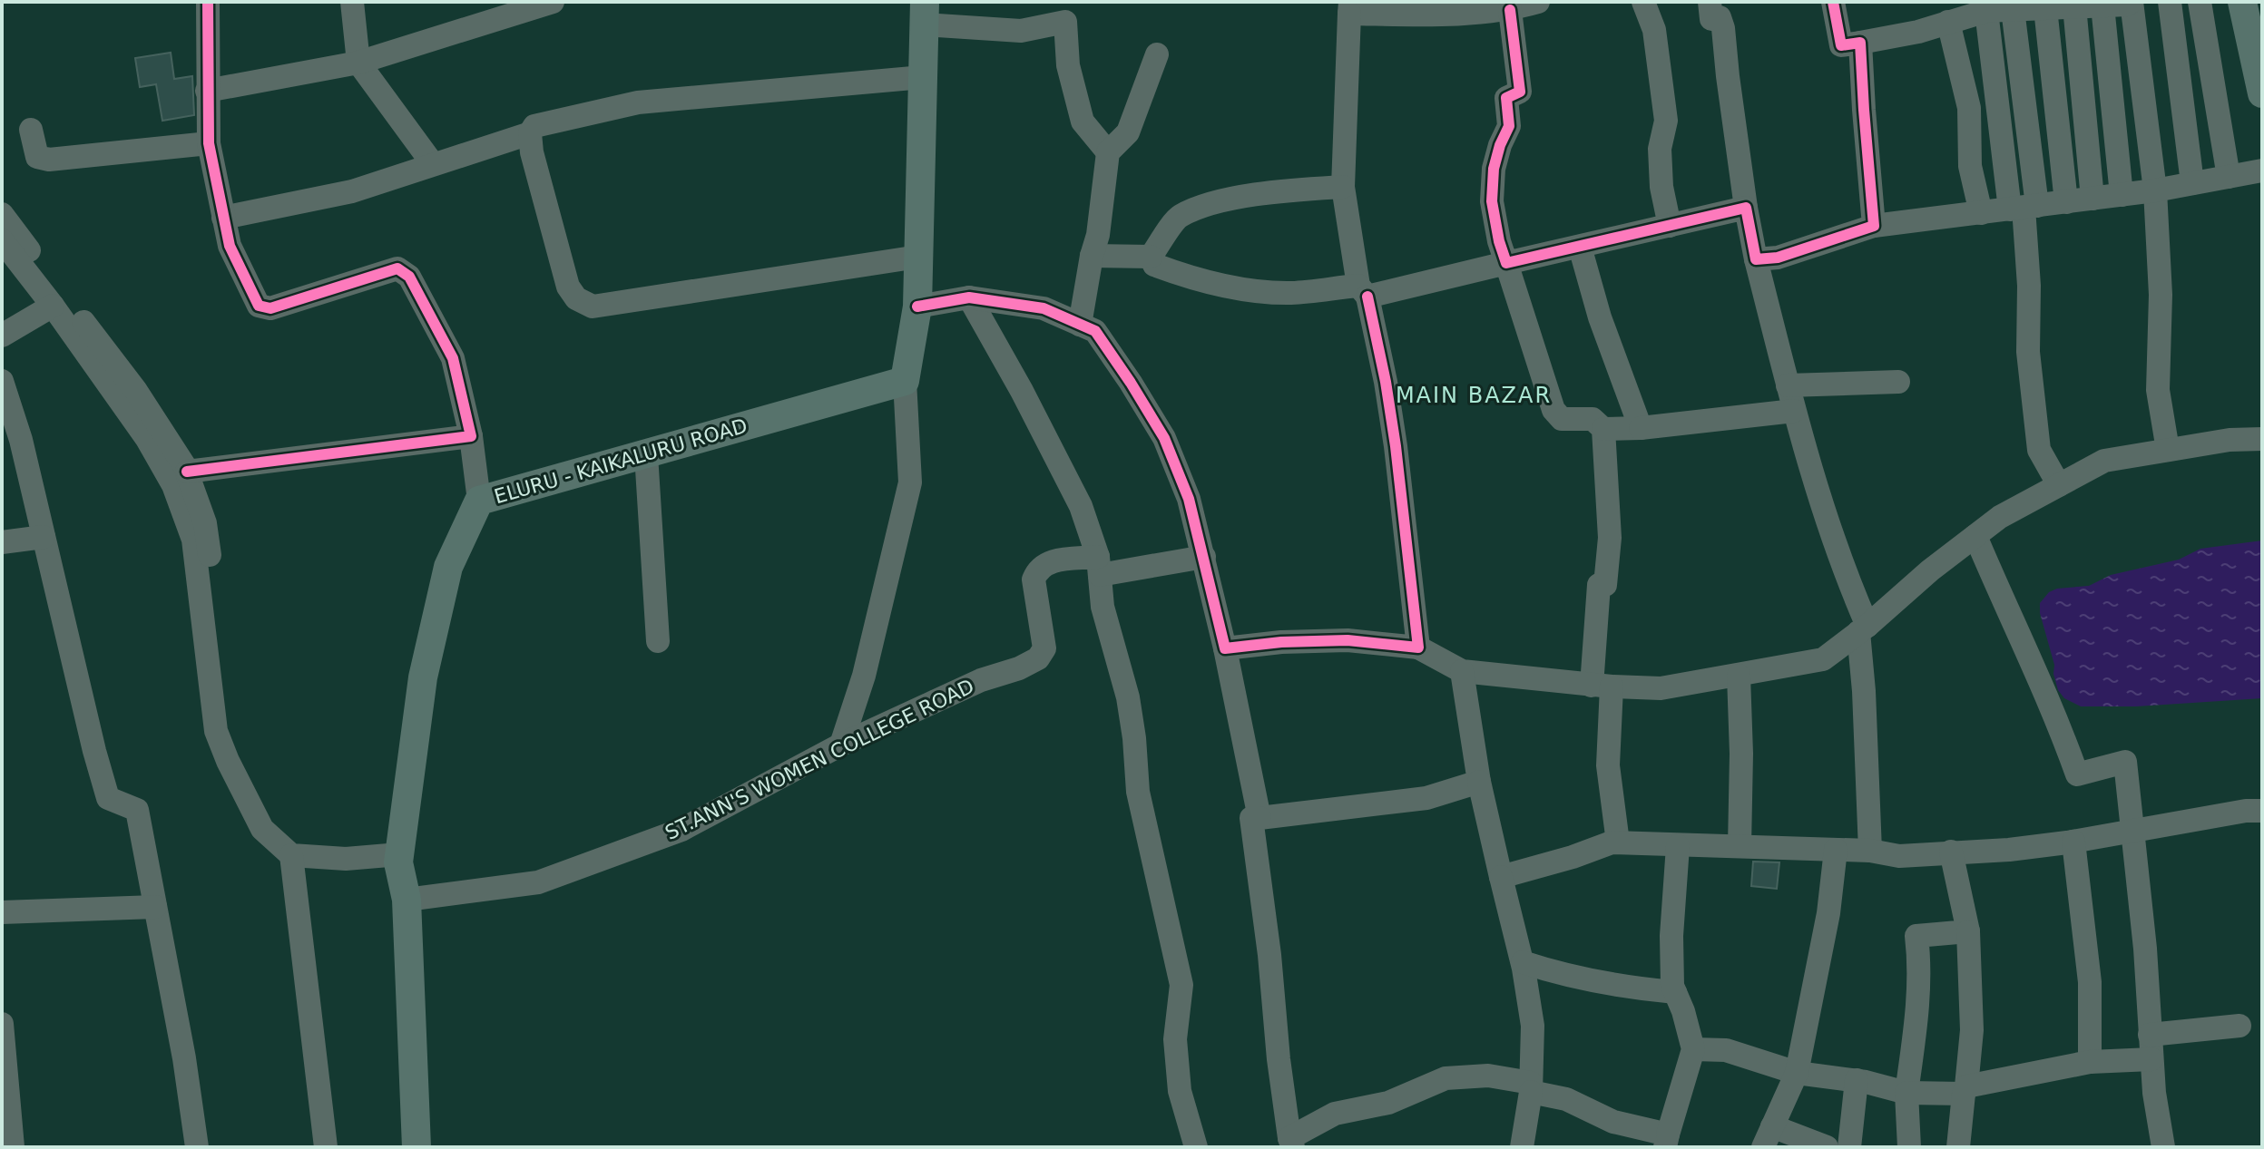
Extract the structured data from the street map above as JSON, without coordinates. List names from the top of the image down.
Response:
{
  "streets": {
    "main road": ["ELURU - KAIKALURU ROAD"],
    "street": ["ST.ANN'S WOMEN COLLEGE ROAD"]
  },
  "crossings": [
    ["ELURU - KAIKALURU ROAD", "ST.ANN'S WOMEN COLLEGE ROAD"]
  ],
  "districts": ["MAIN BAZAR"]
}
